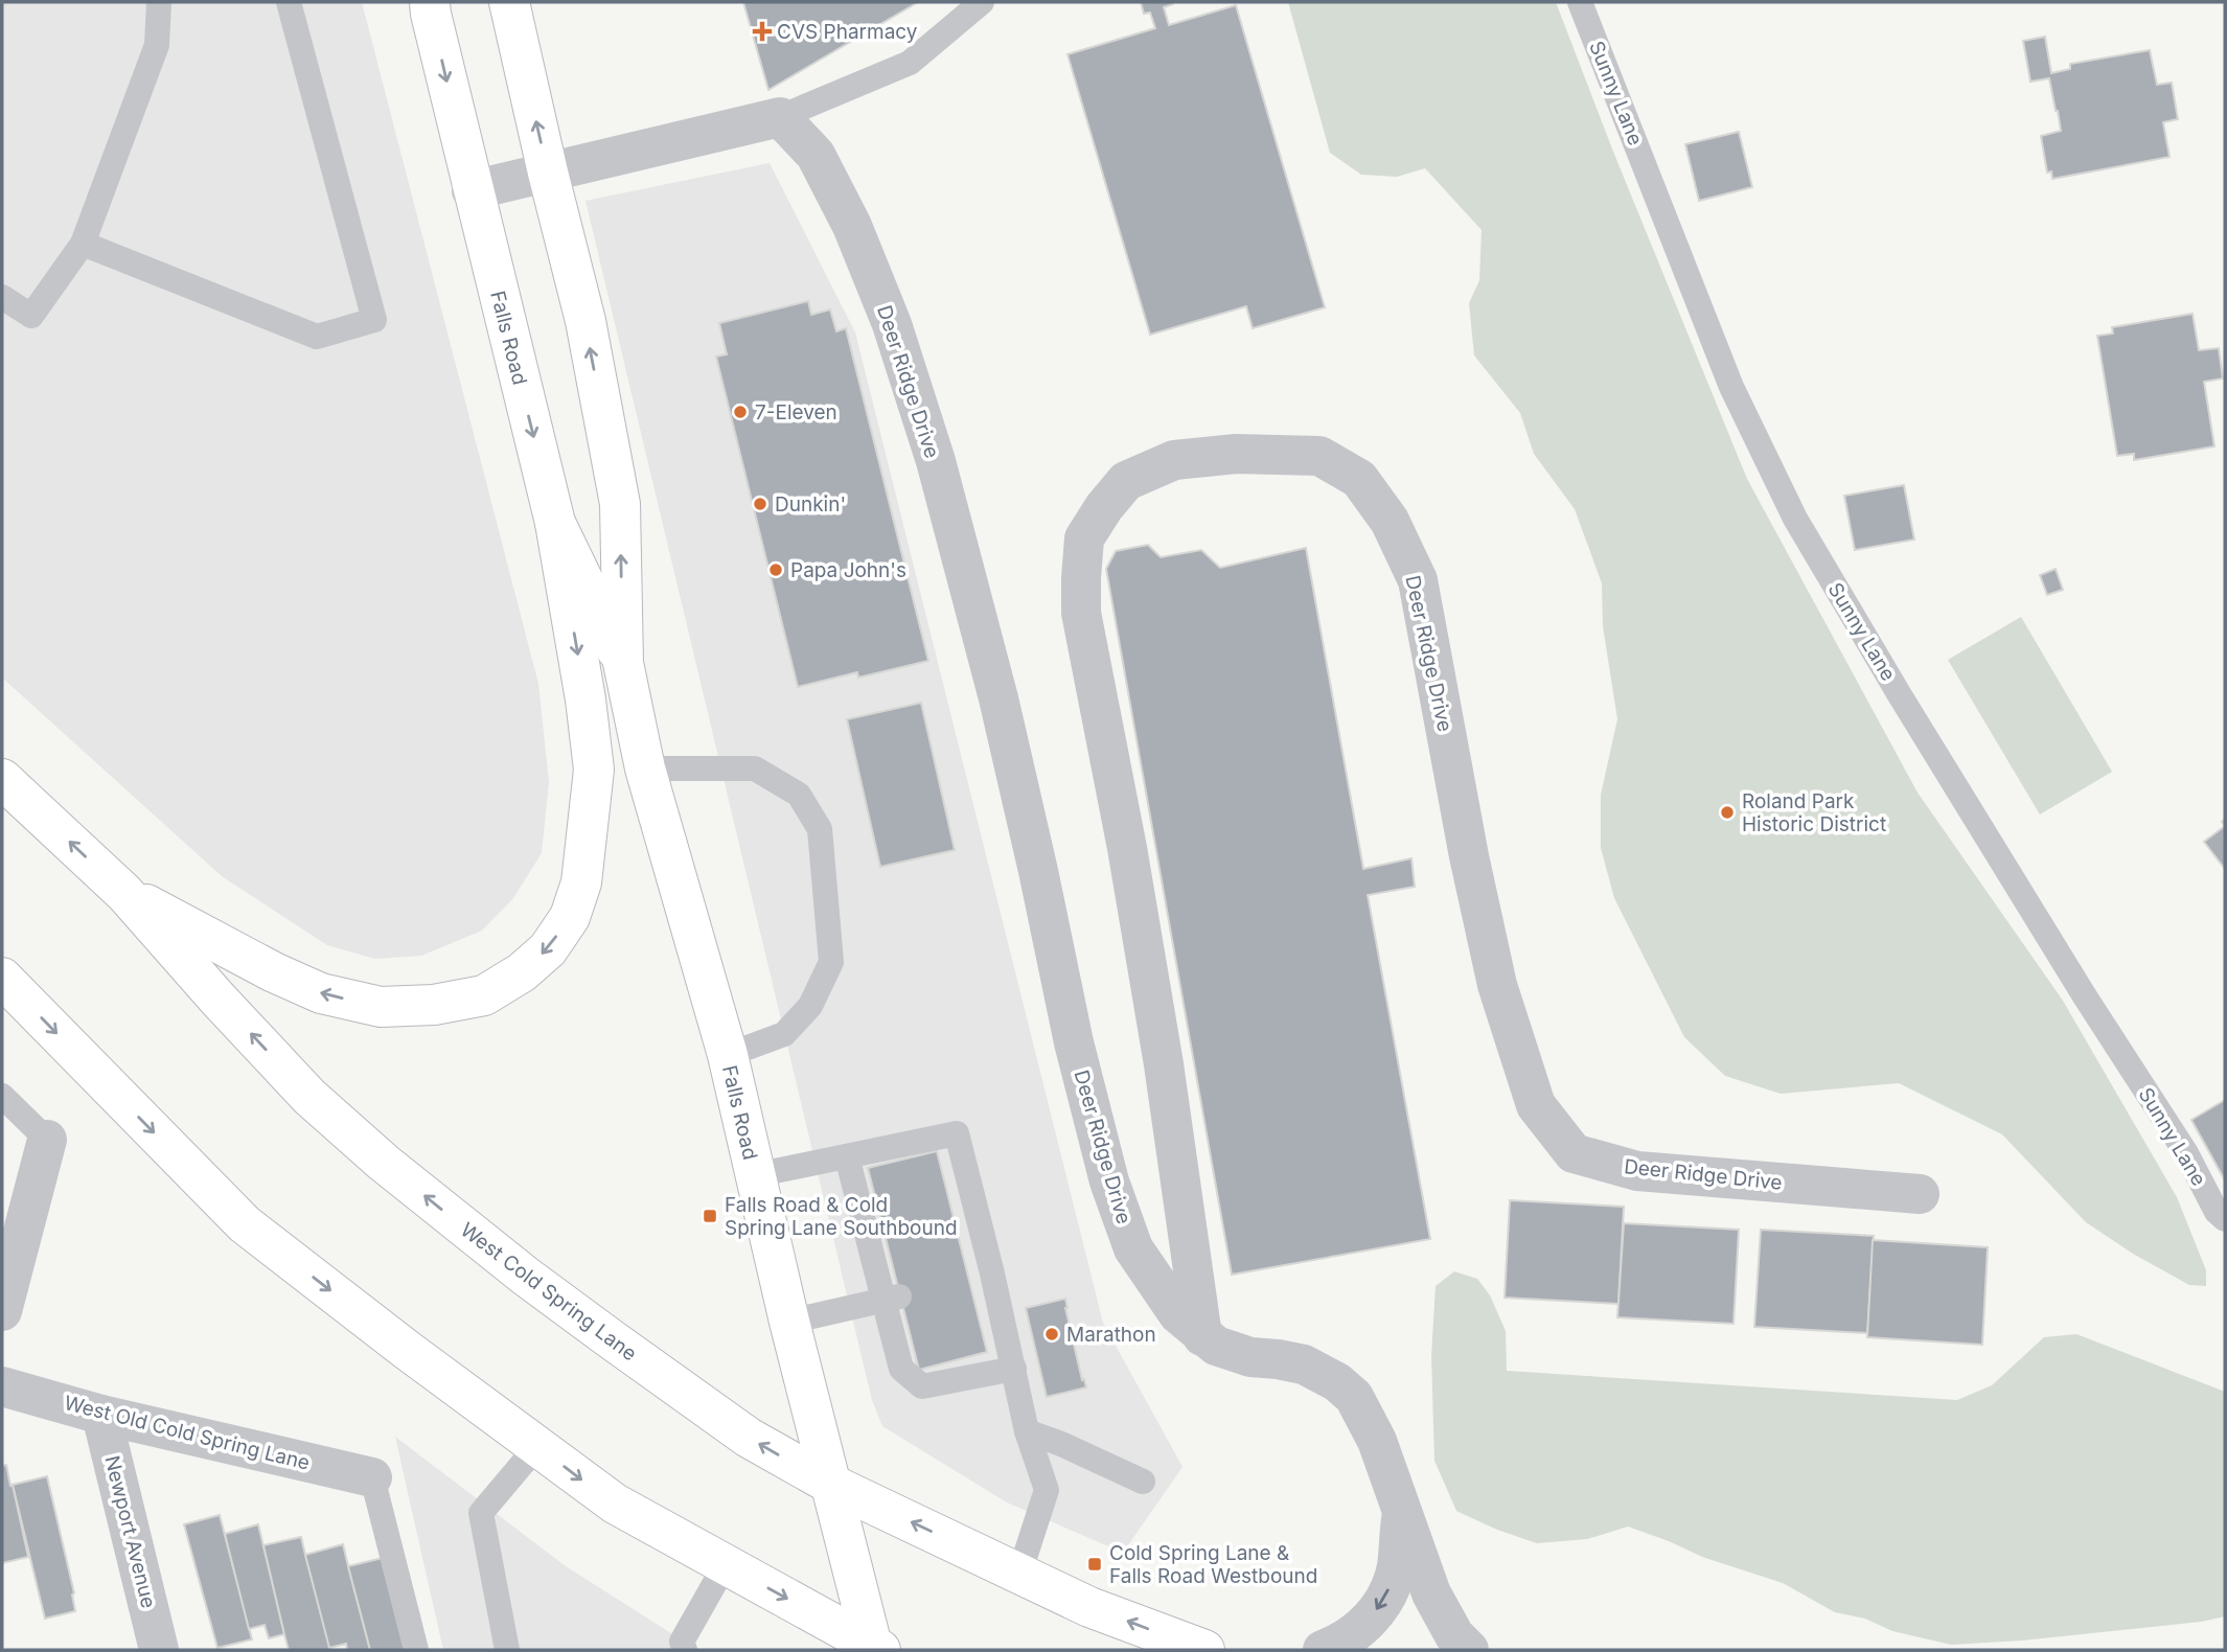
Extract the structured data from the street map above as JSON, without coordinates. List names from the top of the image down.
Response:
{
  "streets": {
    "main road": ["Falls Road", "West Cold Spring Lane"],
    "street": ["Deer Ridge Drive", "West Old Cold Spring Lane", "Newport Avenue"],
    "lane": ["Sunny Lane"]
  },
  "crossings": [
    ["Falls Road", "West Cold Spring Lane"],
    ["West Old Cold Spring Lane", "Newport Avenue"]
  ],
  "places": {
    "health": ["CVS Pharmacy"],
    "other": [
      "7-Eleven",
      "Dunkin'",
      "Papa John's",
      "Roland Park Historic District",
      "Marathon"
    ],
    "transit": ["Falls Road & Cold Spring Lane Southbound", "Cold Spring Lane & Falls Road Westbound"]
  }
}
